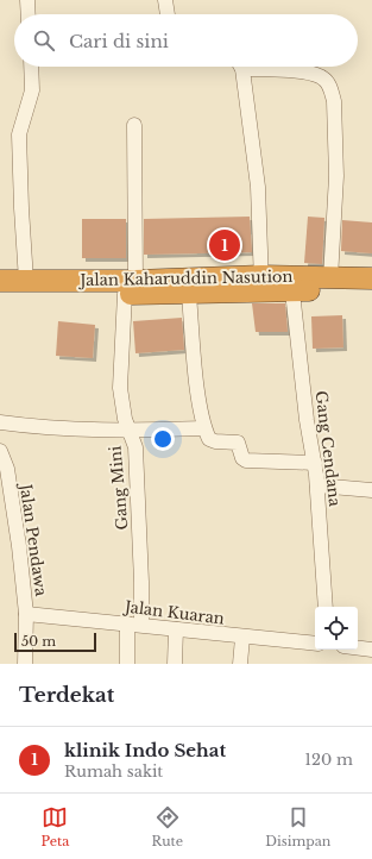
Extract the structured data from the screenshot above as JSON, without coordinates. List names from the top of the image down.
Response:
{
  "streets": {
    "highway": ["Jalan Kaharuddin Nasution"],
    "street": [
      "Gang Cendana",
      "Gang Mini",
      "Jalan Pendawa",
      "Jalan Kuaran"
    ]
  },
  "crossings": [
    ["Jalan Kaharuddin Nasution", "Gang Cendana"],
    ["Jalan Kaharuddin Nasution", "Gang Mini"],
    ["Gang Mini", "Jalan Kuaran"],
    ["Jalan Pendawa", "Jalan Kuaran"]
  ],
  "scale_bar": "50 m",
  "page": {
    "search": "Cari di sini",
    "pins": "1",
    "scale": "50 m",
    "heading": "Terdekat",
    "list": [
      {
        "mark": "1",
        "name": "klinik Indo Sehat",
        "note": "Rumah sakit",
        "value": "120 m"
      }
    ],
    "nav": ["Peta", "Rute", "Disimpan"]
  }
}
